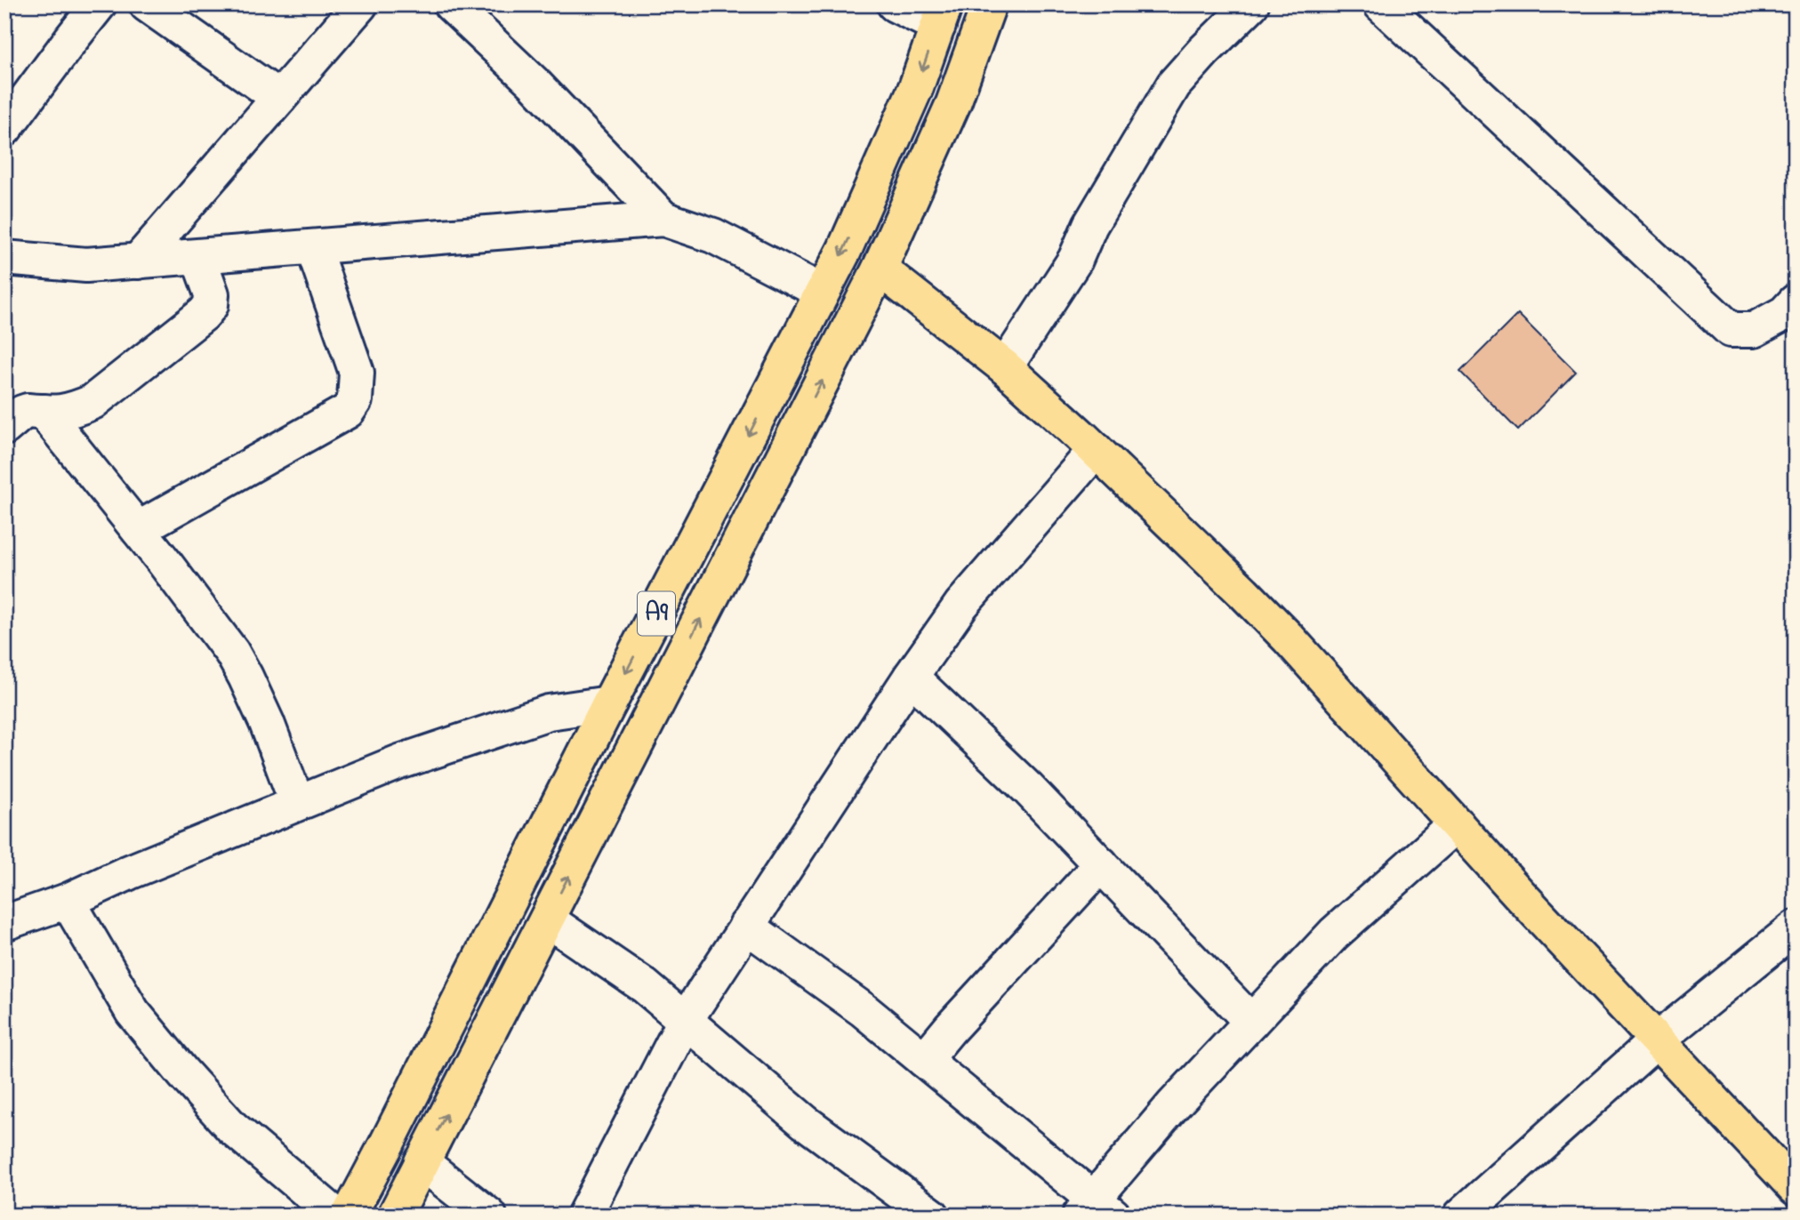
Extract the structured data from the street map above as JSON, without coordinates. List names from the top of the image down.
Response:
{
  "streets": {
    "main road": ["A9"]
  }
}
